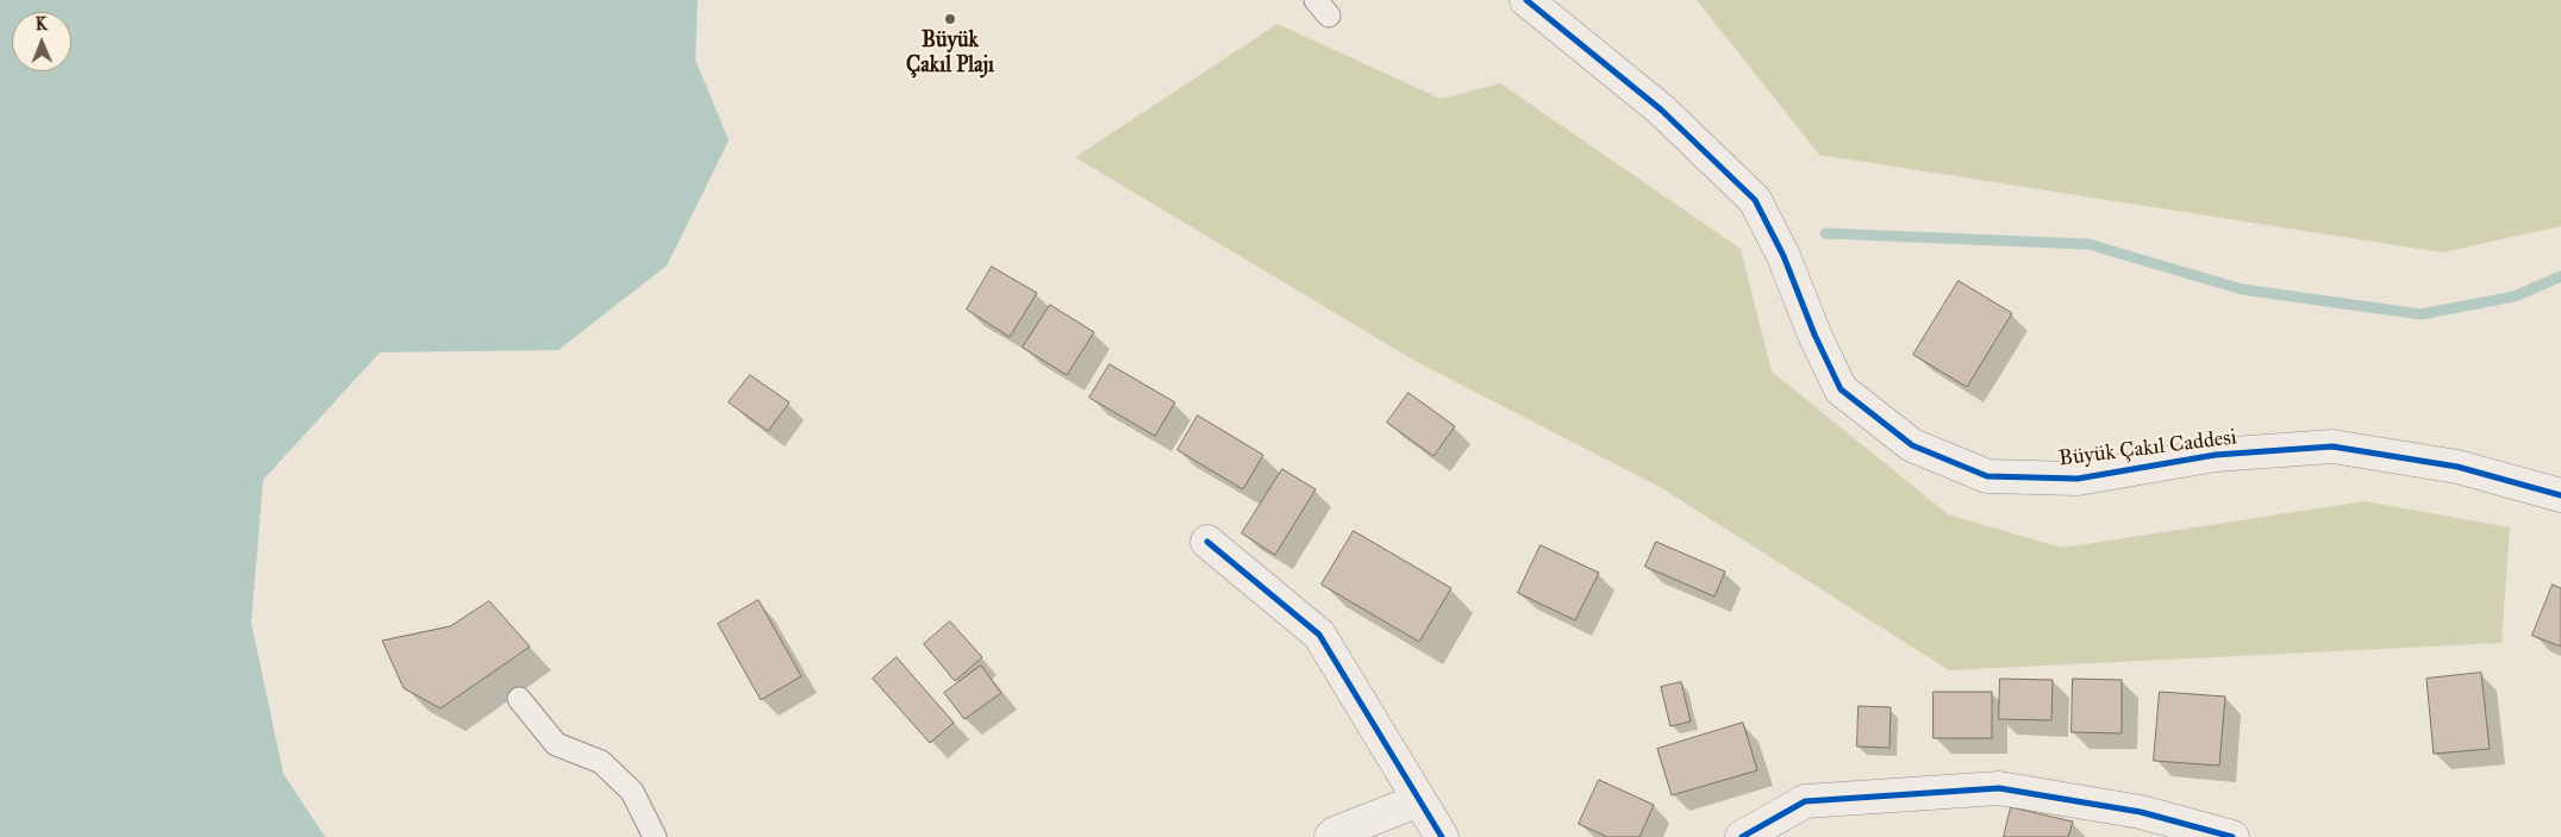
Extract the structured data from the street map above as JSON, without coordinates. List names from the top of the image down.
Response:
{
  "streets": {
    "street": ["Büyük Çakıl Caddesi"]
  },
  "places": ["Büyük Çakıl Plajı"],
  "north": "top"
}
